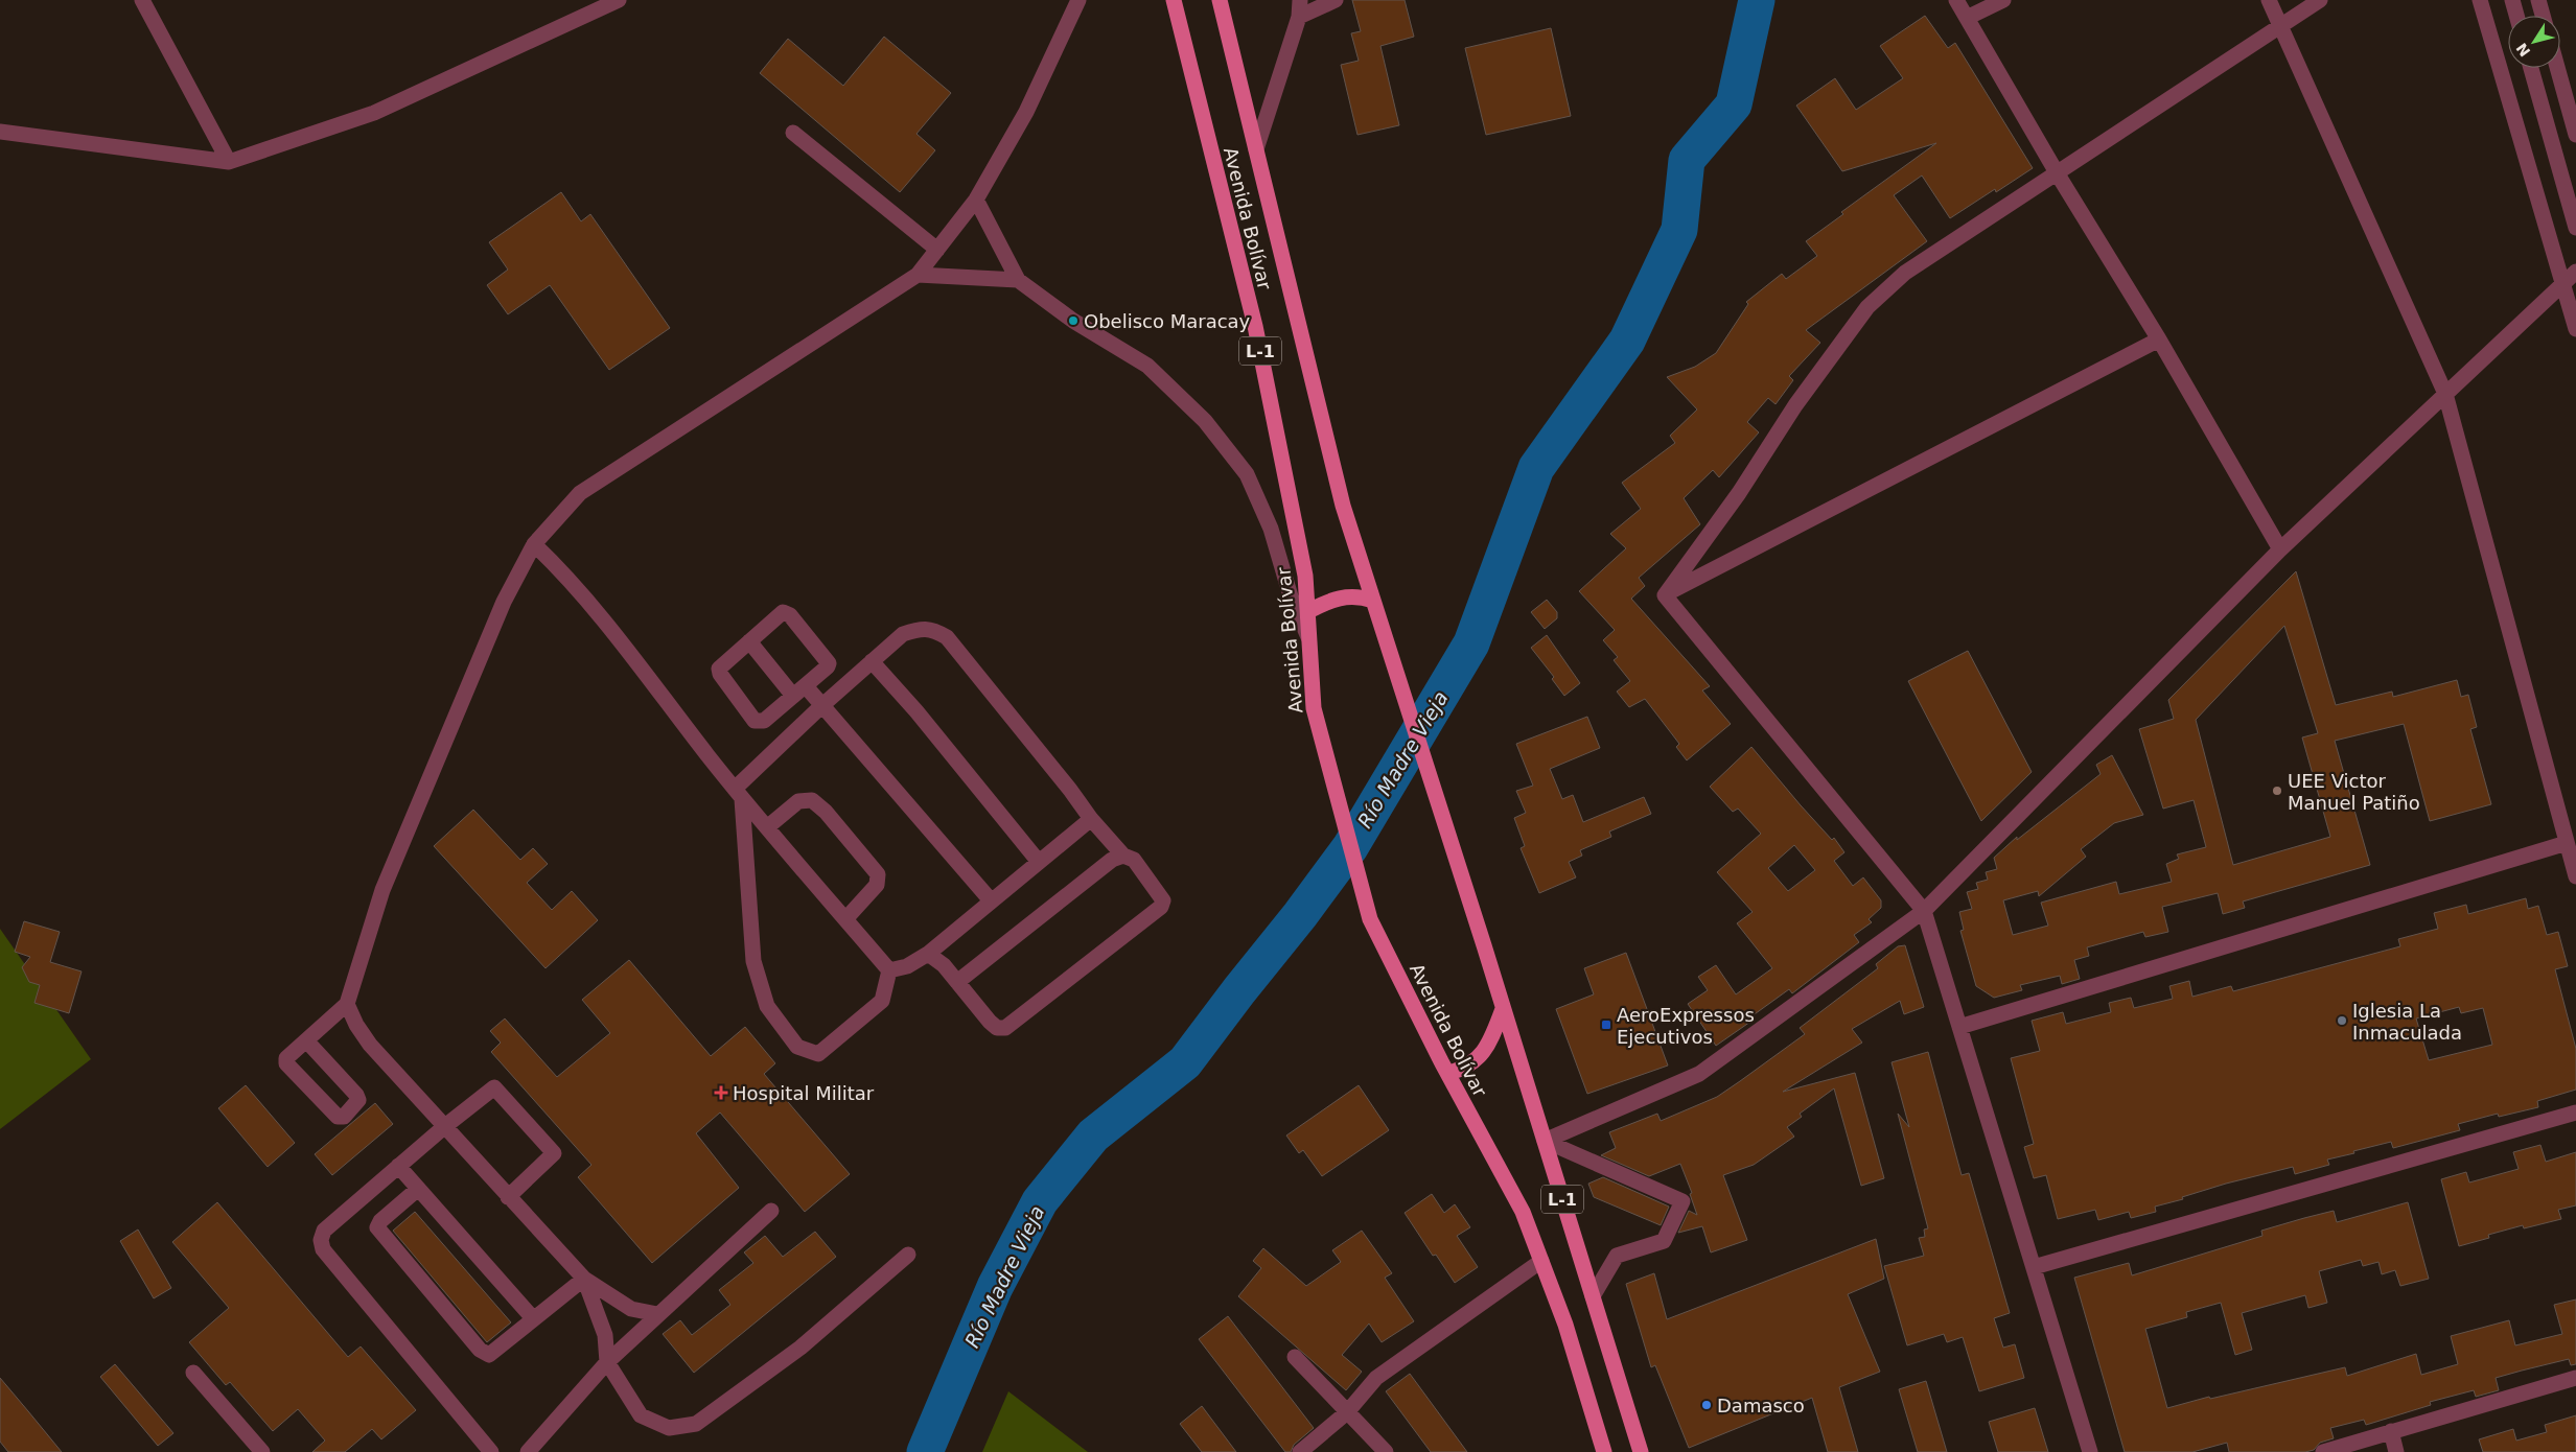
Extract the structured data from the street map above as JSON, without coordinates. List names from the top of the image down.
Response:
{
  "streets": {
    "main road": ["Avenida Bolívar", "L-1"]
  },
  "water": ["Río Madre Vieja"],
  "places": {
    "other": [
      "Obelisco Maracay",
      "UEE Victor Manuel Patiño",
      "Iglesia La Inmaculada",
      "Damasco"
    ],
    "transit": ["AeroExpressos Ejecutivos"],
    "health": ["Hospital Militar"]
  },
  "north": "bottom left"
}
